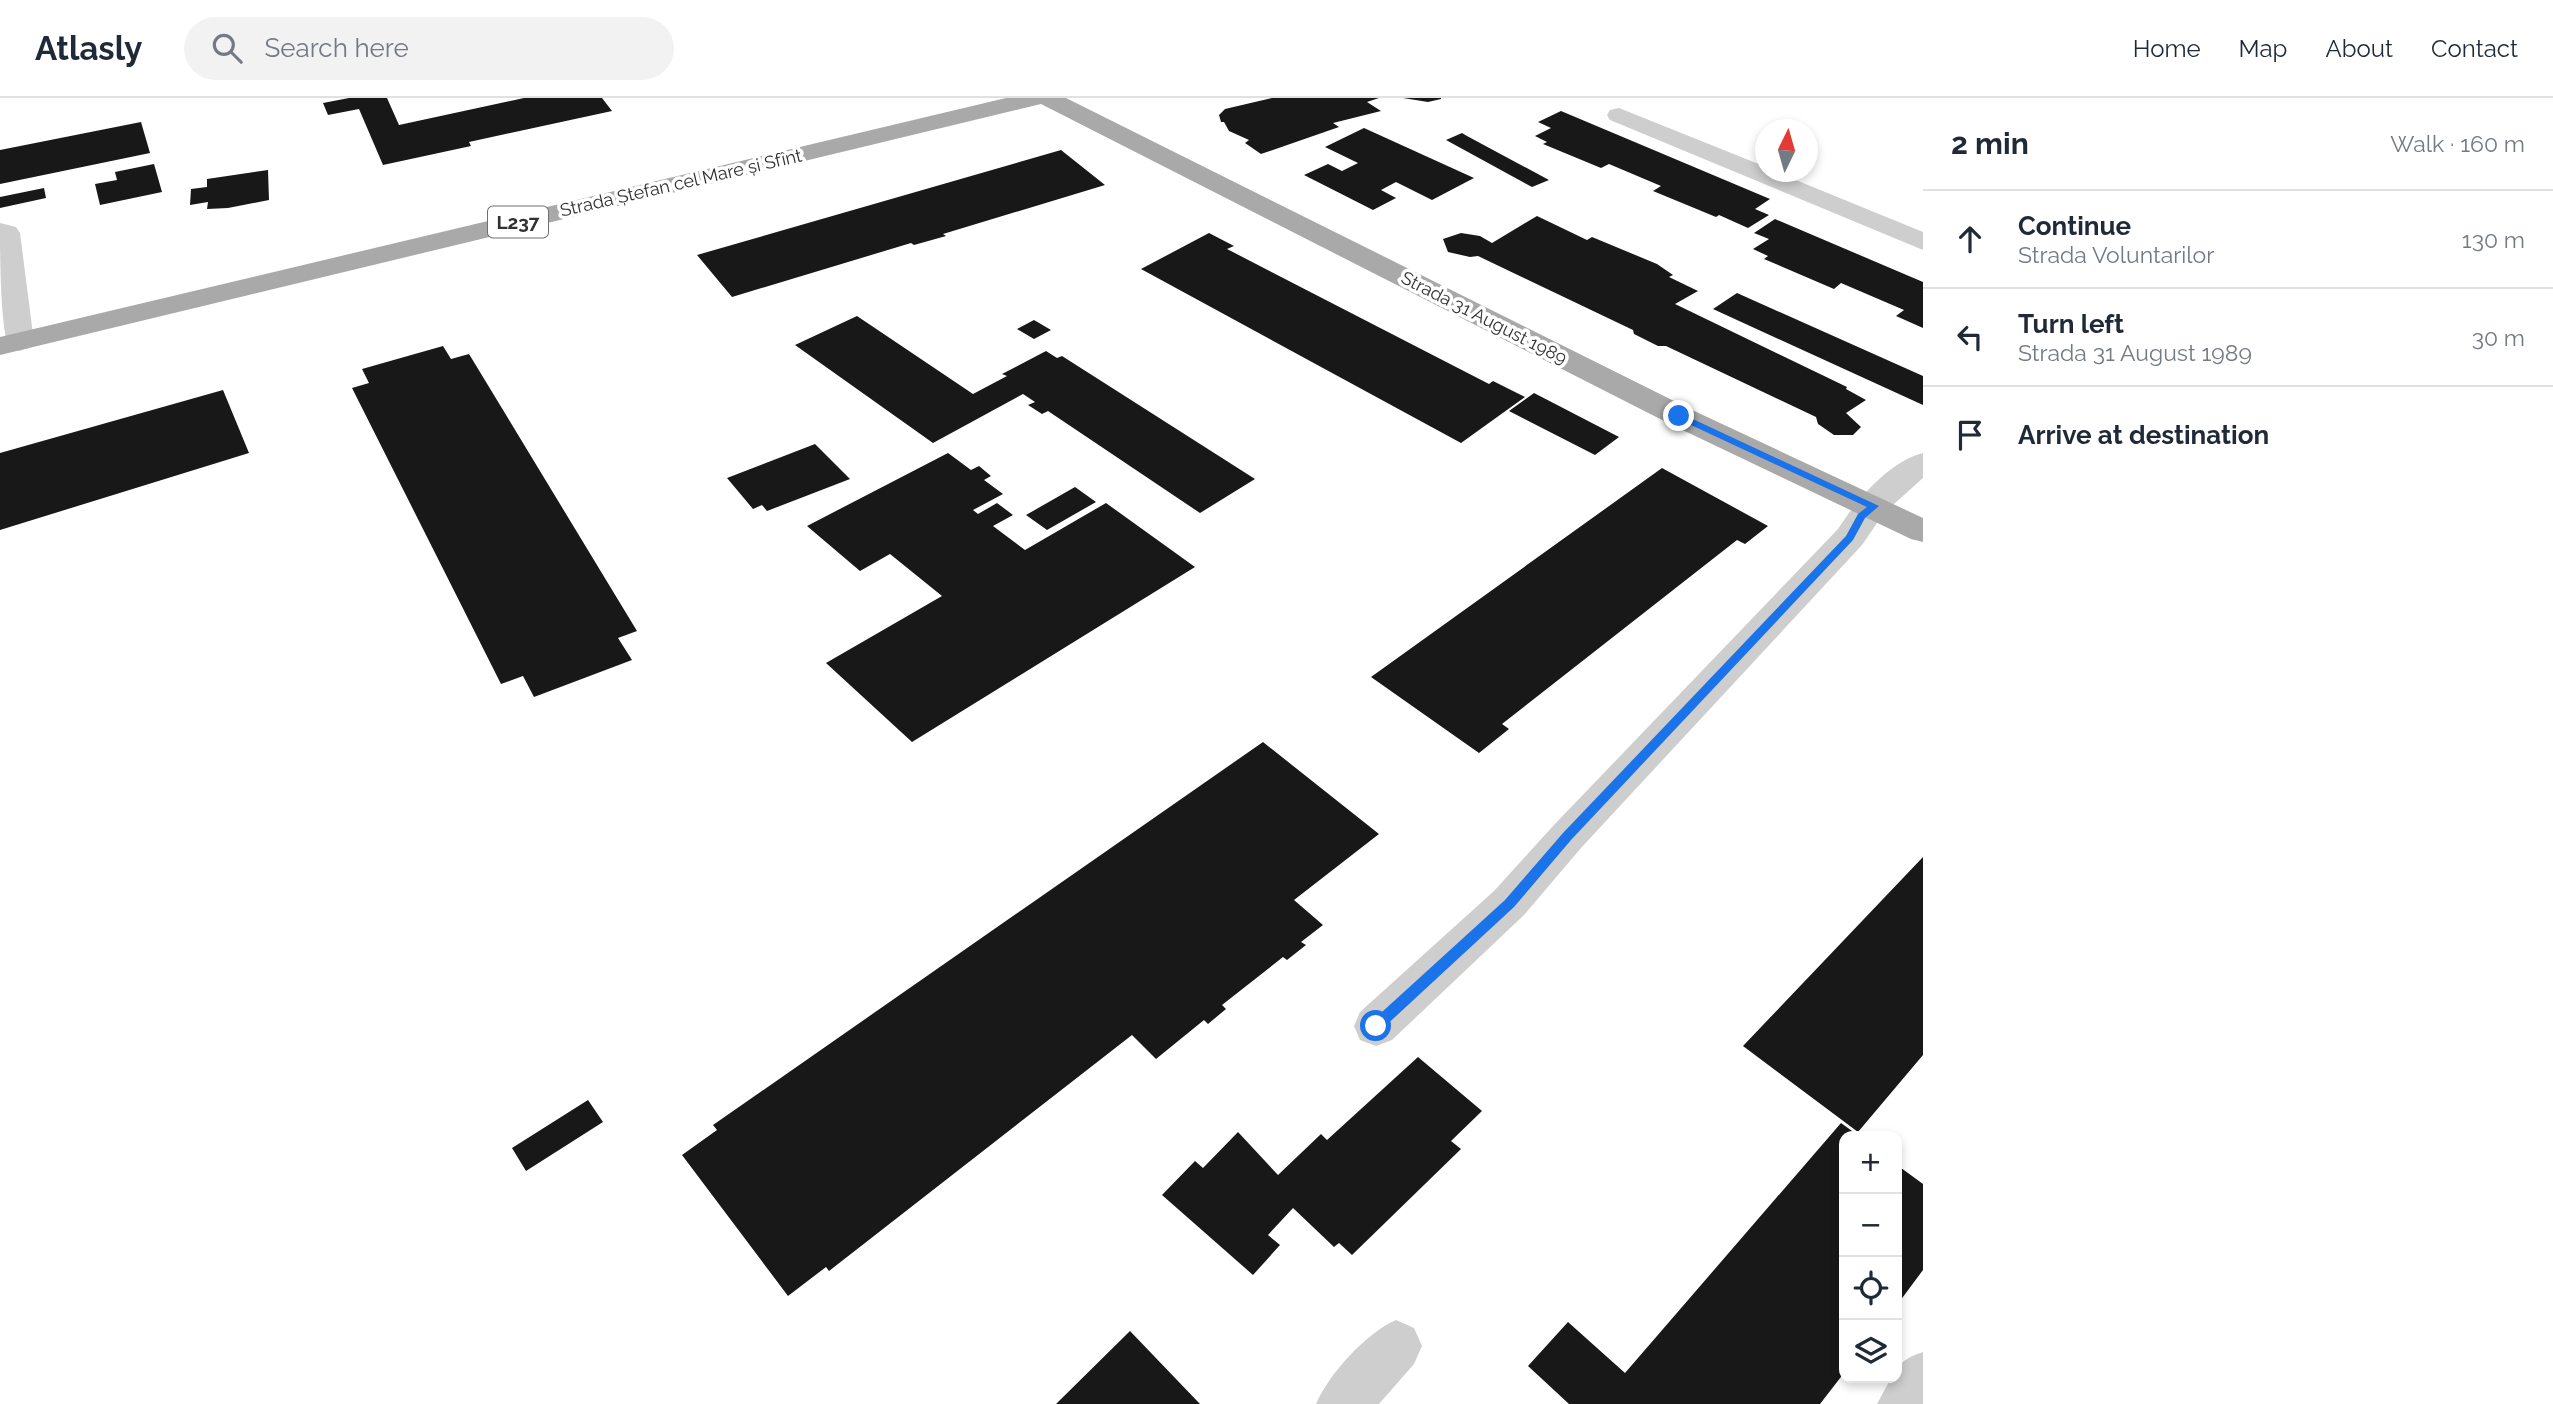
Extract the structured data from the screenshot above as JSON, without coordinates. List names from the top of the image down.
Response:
{
  "streets": {
    "main road": ["Strada Ștefan cel Mare și Sfînt", "L237", "Strada 31 August 1989"]
  },
  "north": "top",
  "page": {
    "header": "Atlasly",
    "search": "Search here",
    "nav": [
      "Home",
      "Map",
      "About",
      "Contact"
    ],
    "heading": ["2 min", "Walk · 160 m"],
    "list": [
      ["Continue", "Strada Voluntarilor", "130 m"],
      ["Turn left", "Strada 31 August 1989", "30 m"],
      "Arrive at destination"
    ],
    "map_buttons": ["+", "−"]
  }
}
